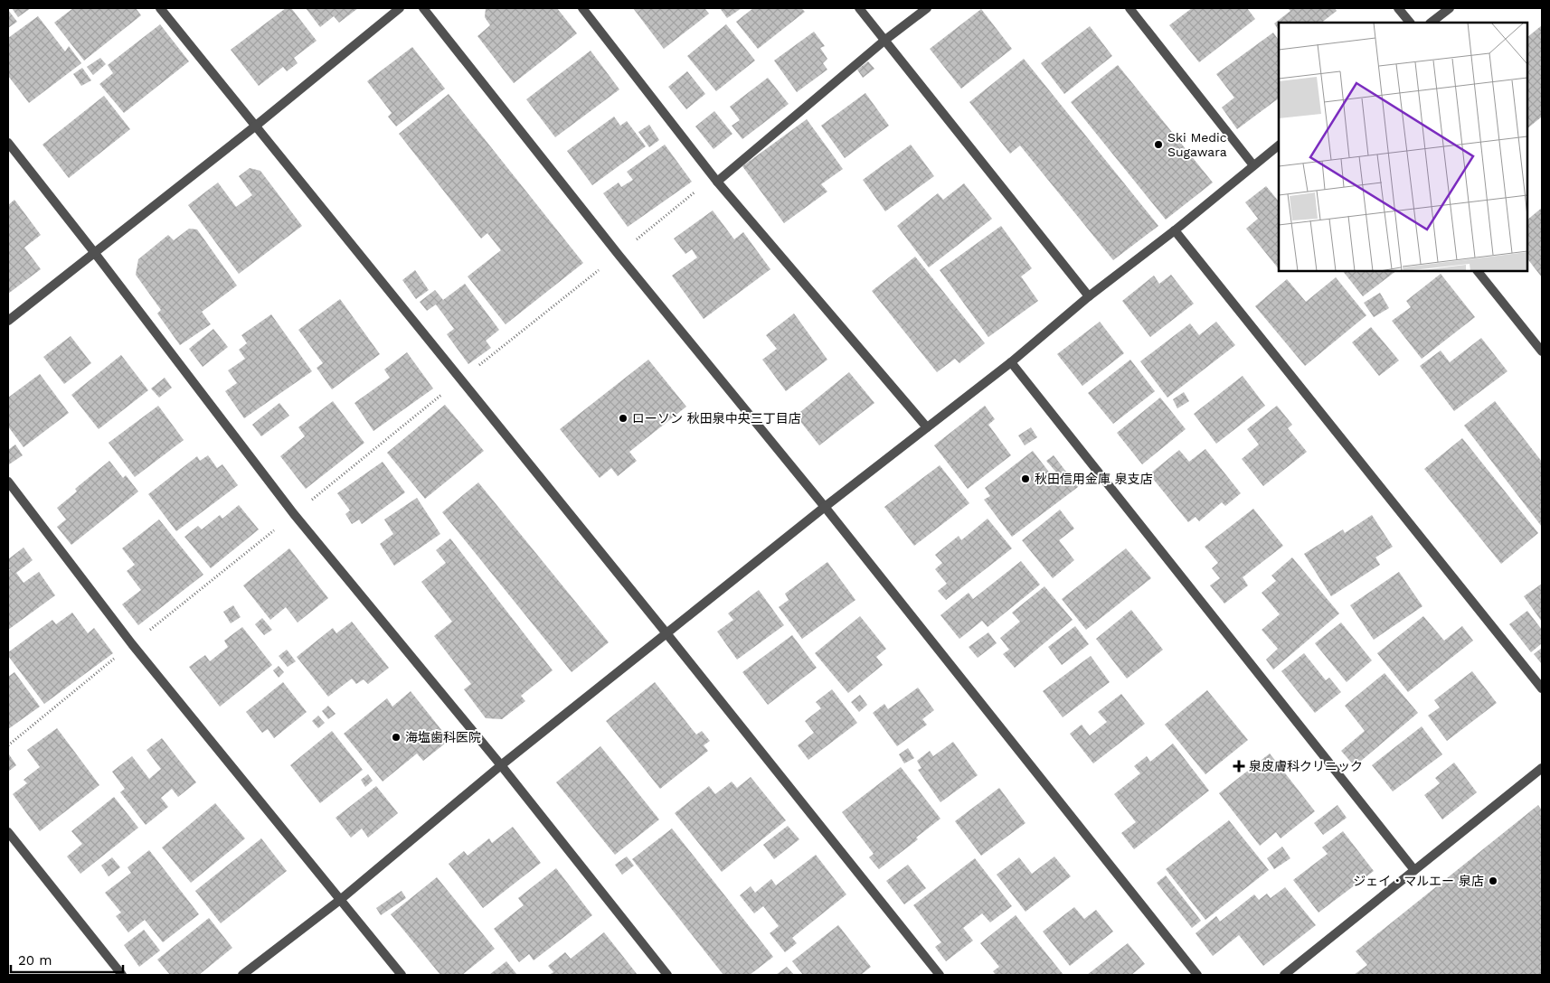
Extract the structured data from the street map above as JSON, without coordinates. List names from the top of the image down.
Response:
{
  "places": {
    "other": [
      "Ski Medic Sugawara",
      "ローソン 秋田泉中央三丁目店",
      "秋田信用金庫 泉支店",
      "海塩歯科医院",
      "ジェイ・マルエー 泉店"
    ],
    "health": ["泉皮膚科クリニック"]
  },
  "scale_bar": "20 m"
}
